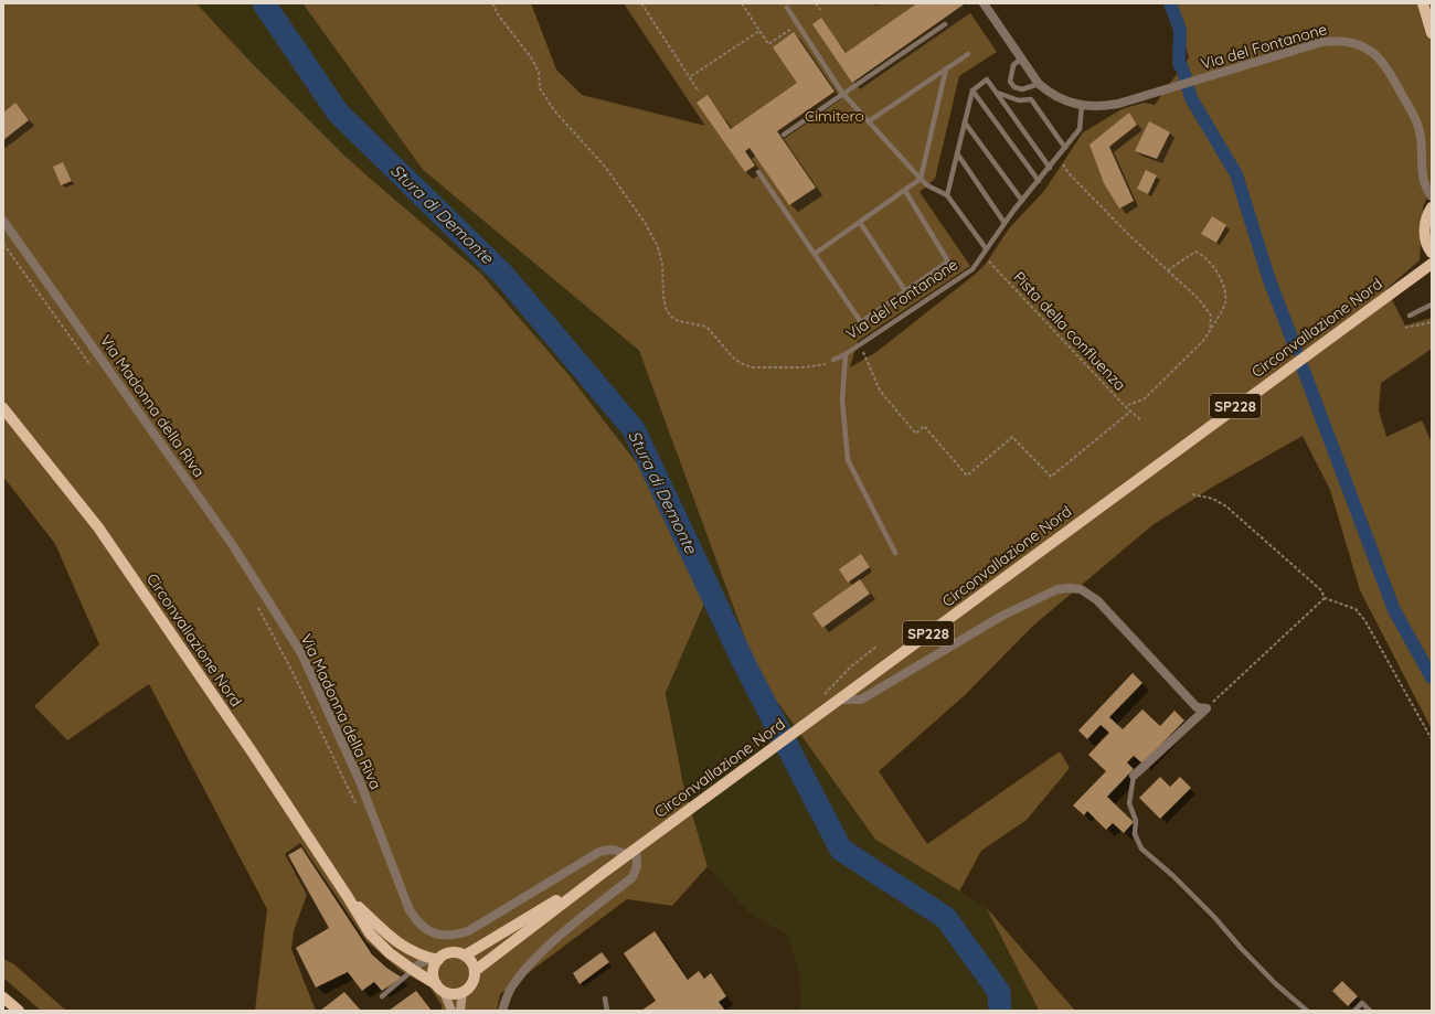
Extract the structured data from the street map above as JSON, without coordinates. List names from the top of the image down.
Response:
{
  "streets": {
    "main road": ["Circonvallazione Nord", "SP228"],
    "street": ["Via del Fontanone", "Via Madonna della Riva"],
    "path": ["Pista della confluenza"]
  },
  "crossings": [
    ["Via del Fontanone", "Pista della confluenza"],
    ["Circonvallazione Nord", "Via Madonna della Riva"]
  ],
  "water": ["Stura di Demonte"],
  "parks": ["Cimitero"]
}
